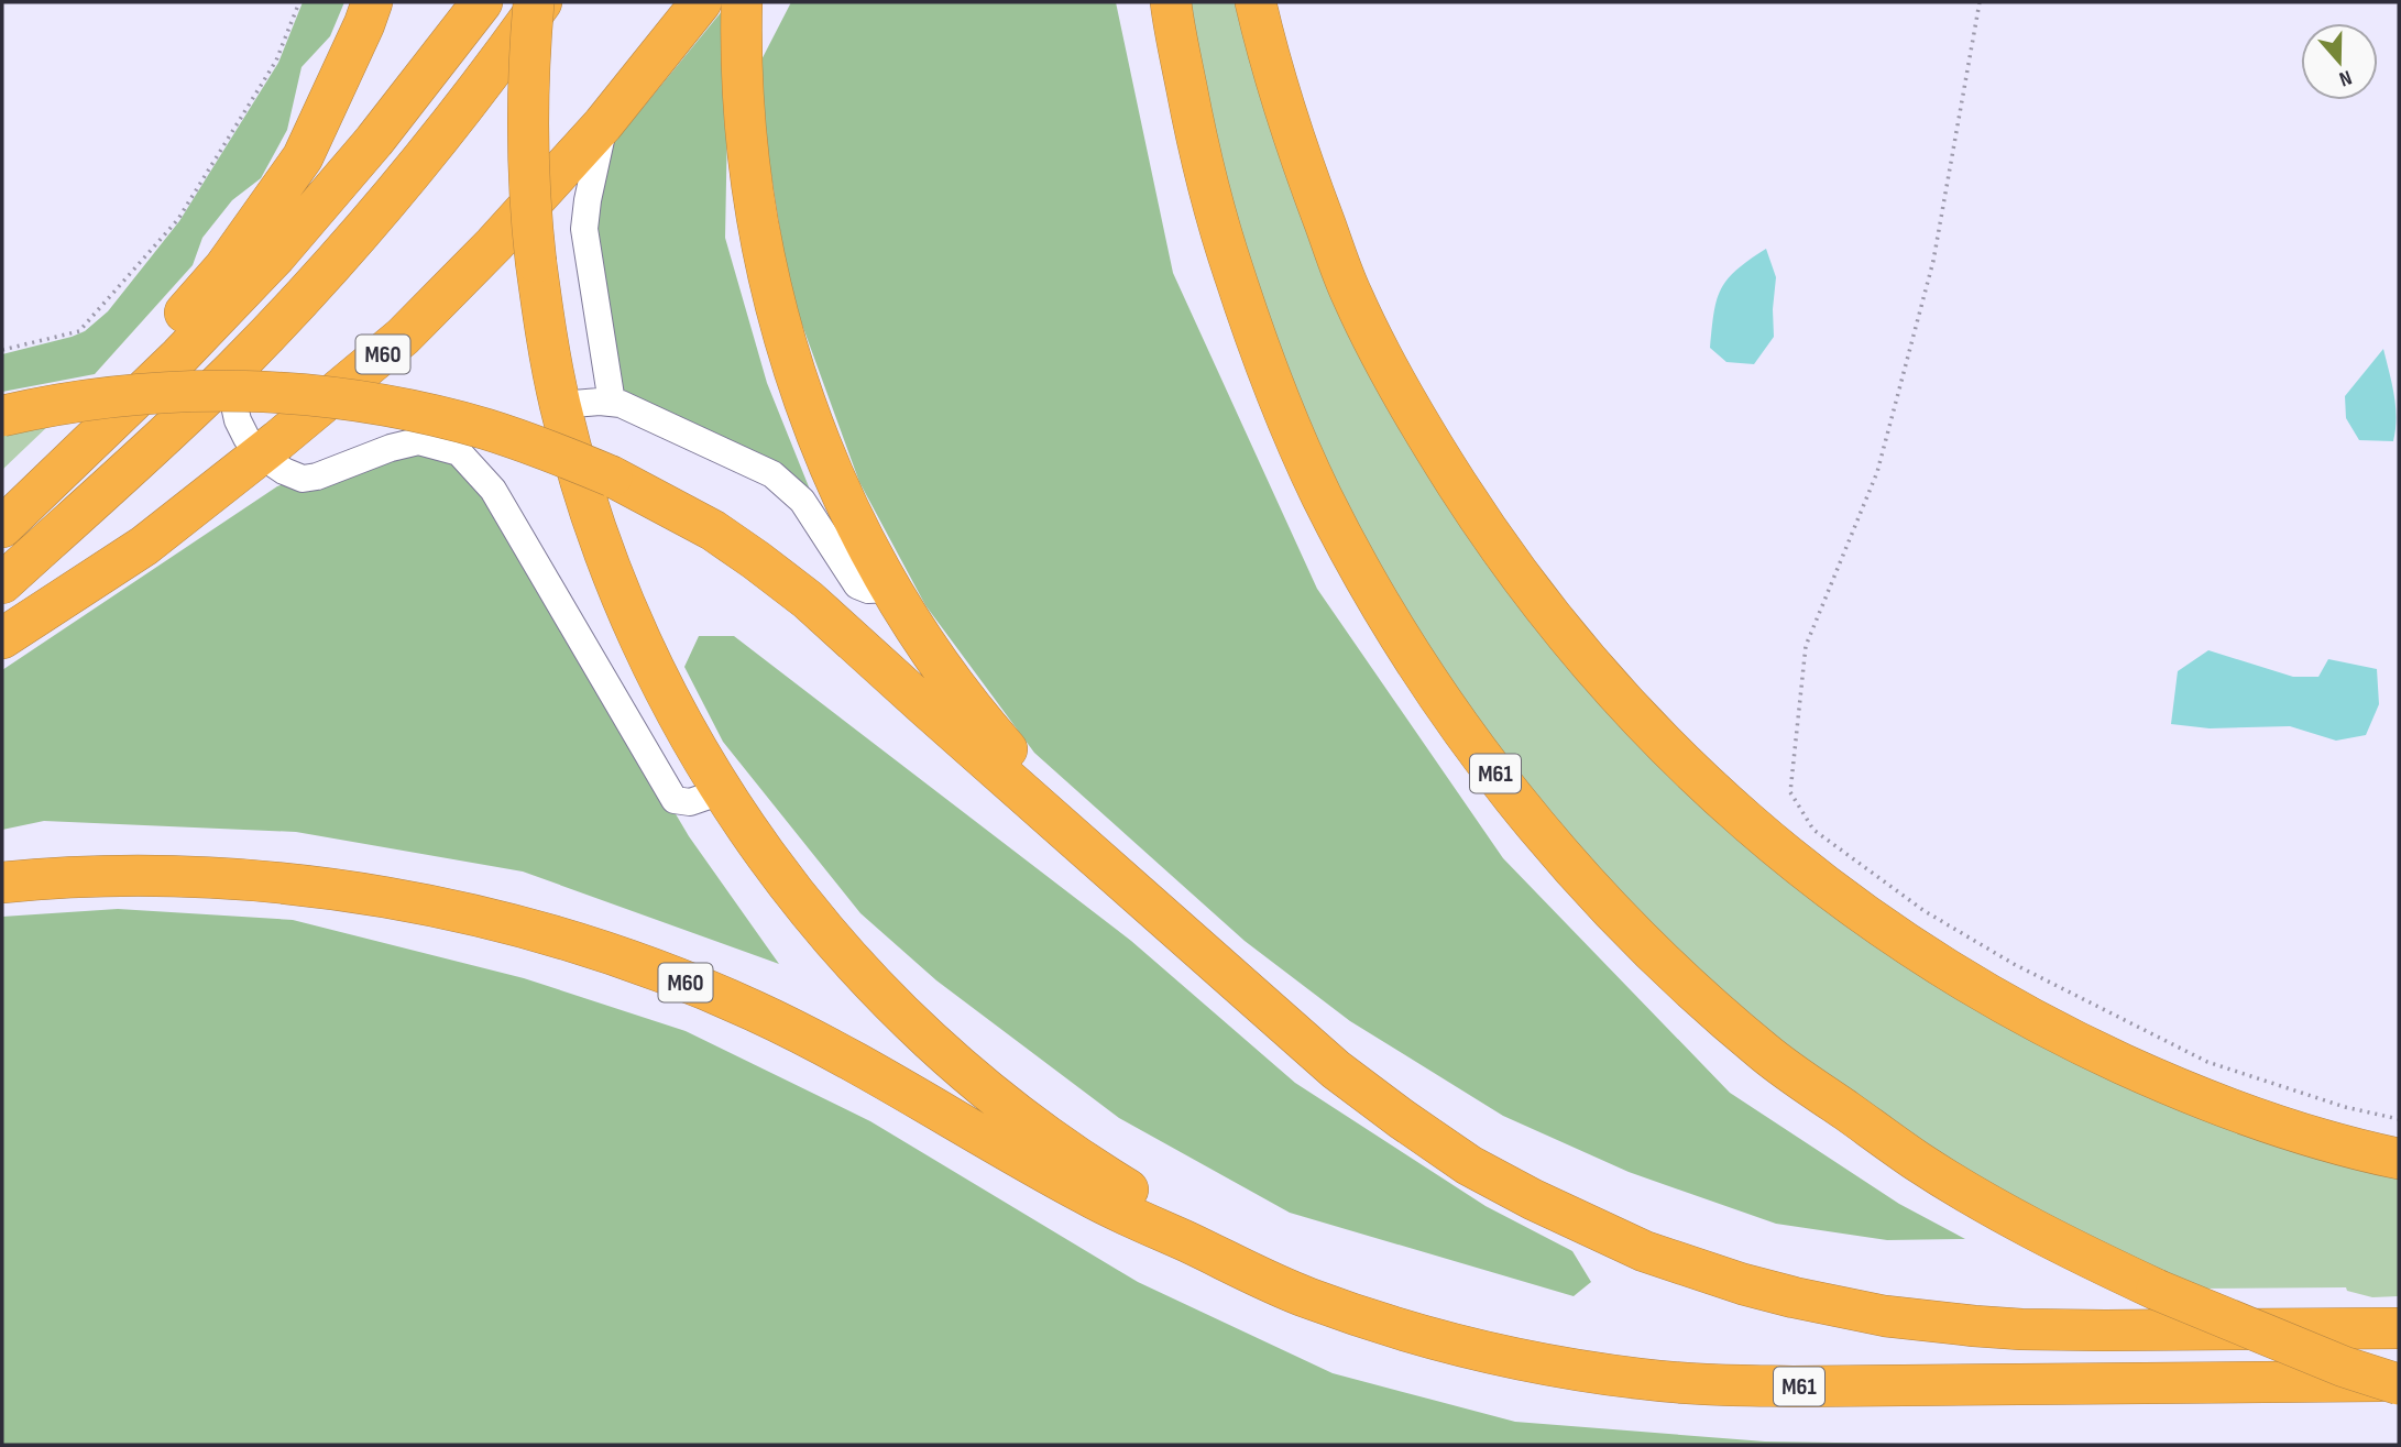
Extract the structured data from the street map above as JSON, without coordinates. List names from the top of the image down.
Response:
{
  "streets": {
    "highway": ["M60", "M61"]
  },
  "crossings": [
    ["M60", "M61"]
  ],
  "north": "bottom"
}
